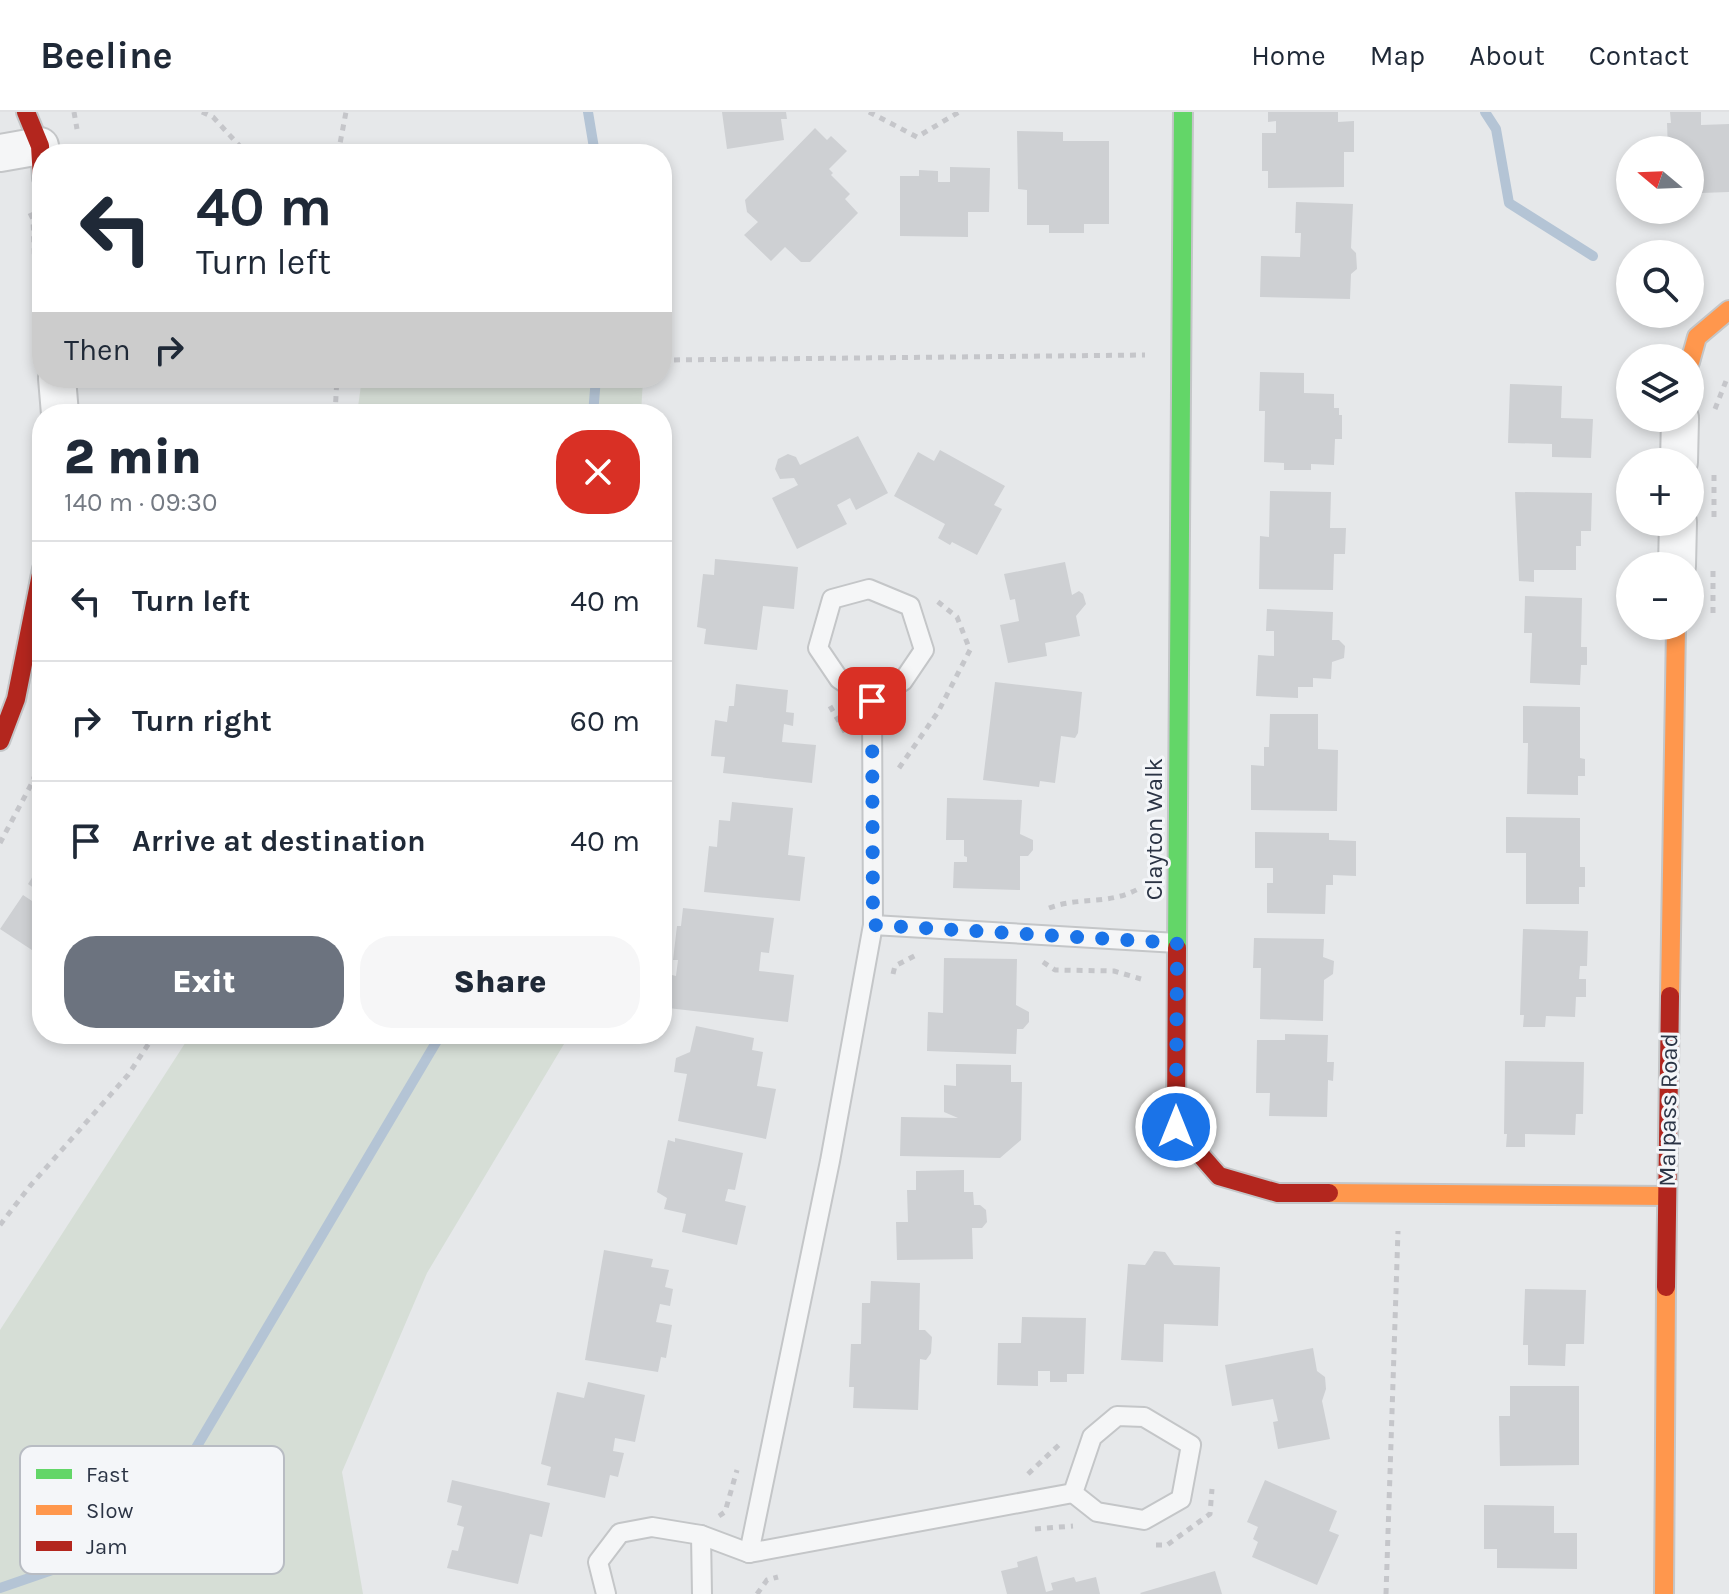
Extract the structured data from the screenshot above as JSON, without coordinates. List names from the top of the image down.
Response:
{
  "streets": {
    "street": ["Clayton Walk", "Malpass Road"]
  },
  "crossings": [
    ["Clayton Walk", "Malpass Road"]
  ],
  "legend": ["Fast", "Slow", "Jam"],
  "north": "left",
  "page": {
    "header": "Beeline",
    "nav": [
      "Home",
      "Map",
      "About",
      "Contact"
    ],
    "map_buttons": ["+", "−"],
    "turn": ["40 m", "Turn left"],
    "then": "Then",
    "heading": ["2 min", "140 m · 09:30"],
    "list": [
      {
        "name": "Turn left",
        "value": "40 m"
      },
      {
        "name": "Turn right",
        "value": "60 m"
      },
      {
        "name": "Arrive at destination",
        "value": "40 m"
      }
    ],
    "buttons": ["Exit", "Share"]
  }
}
